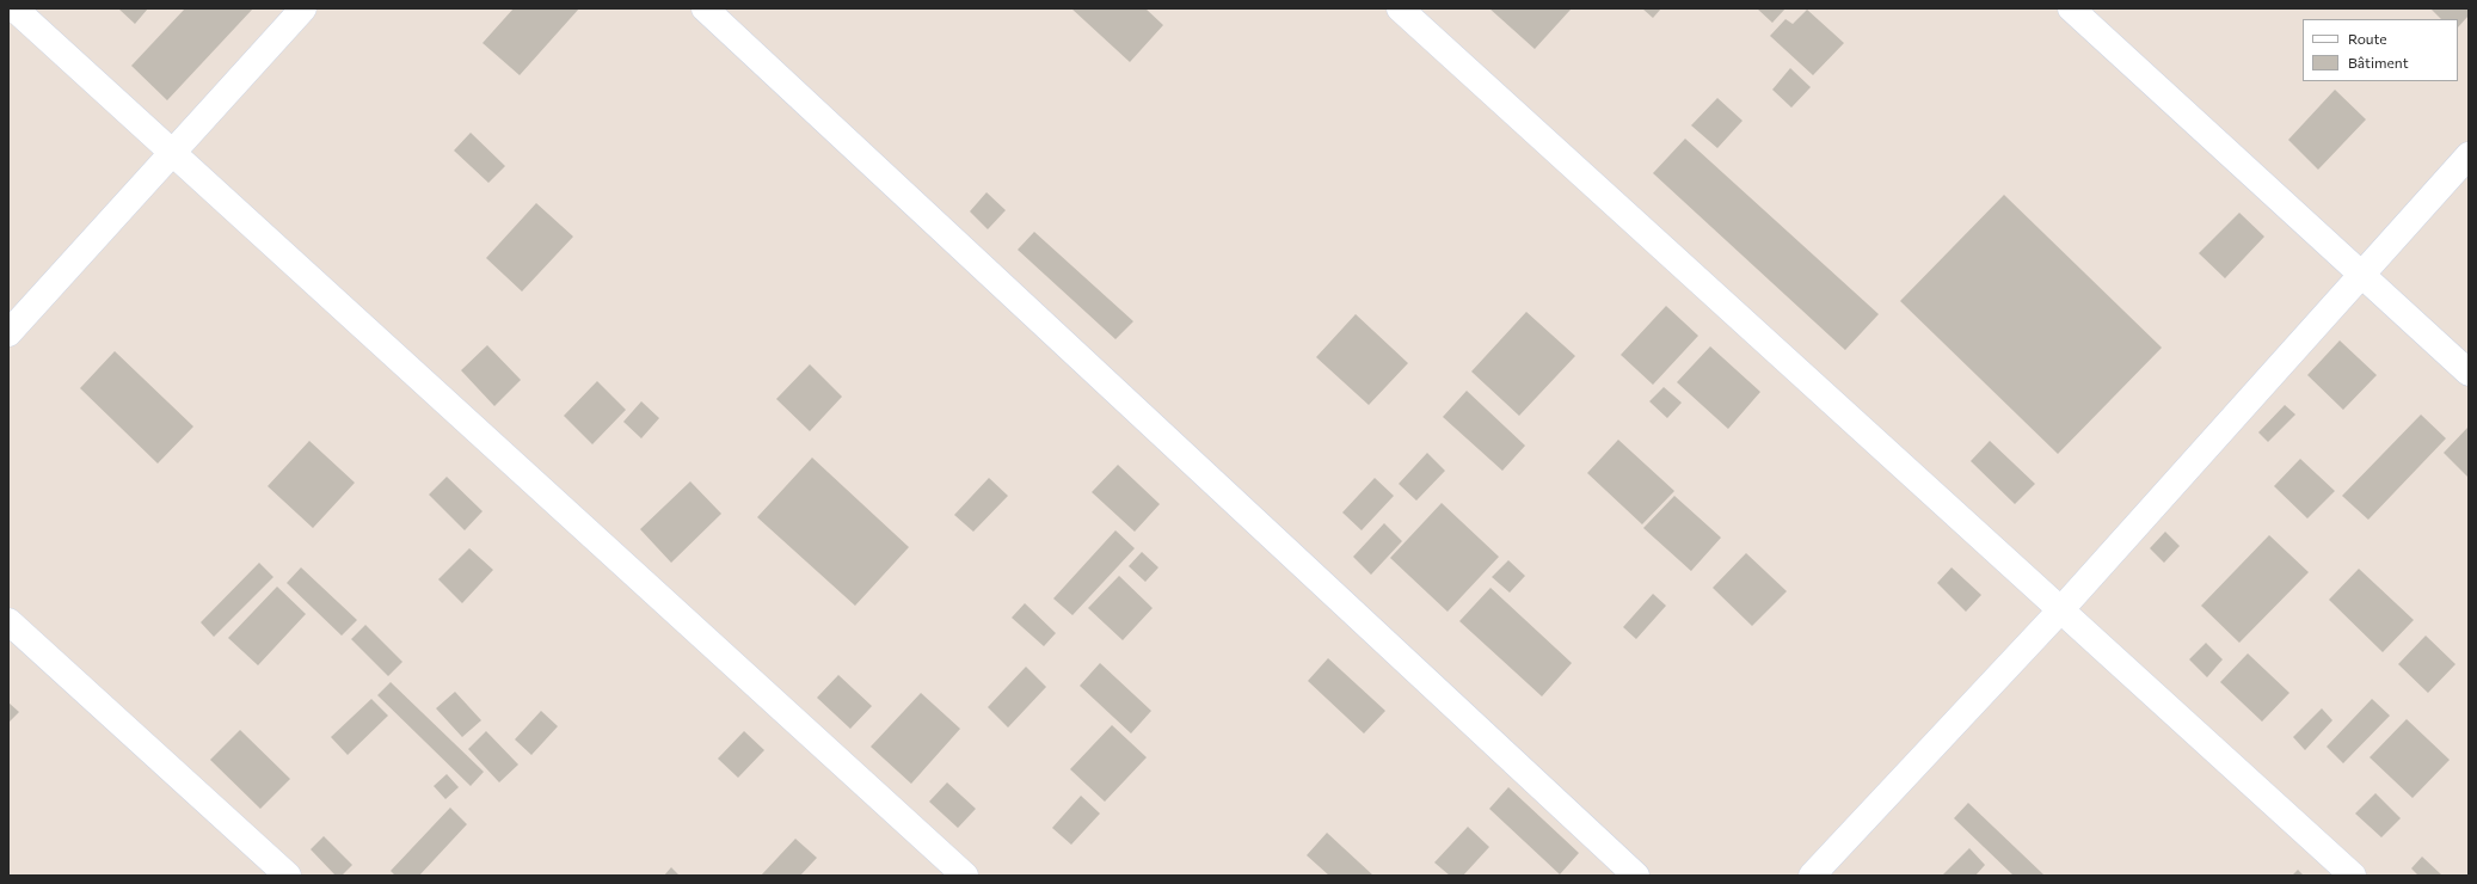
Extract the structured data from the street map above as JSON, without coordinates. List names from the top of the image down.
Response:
{
  "legend": ["Route", "Bâtiment"]
}
